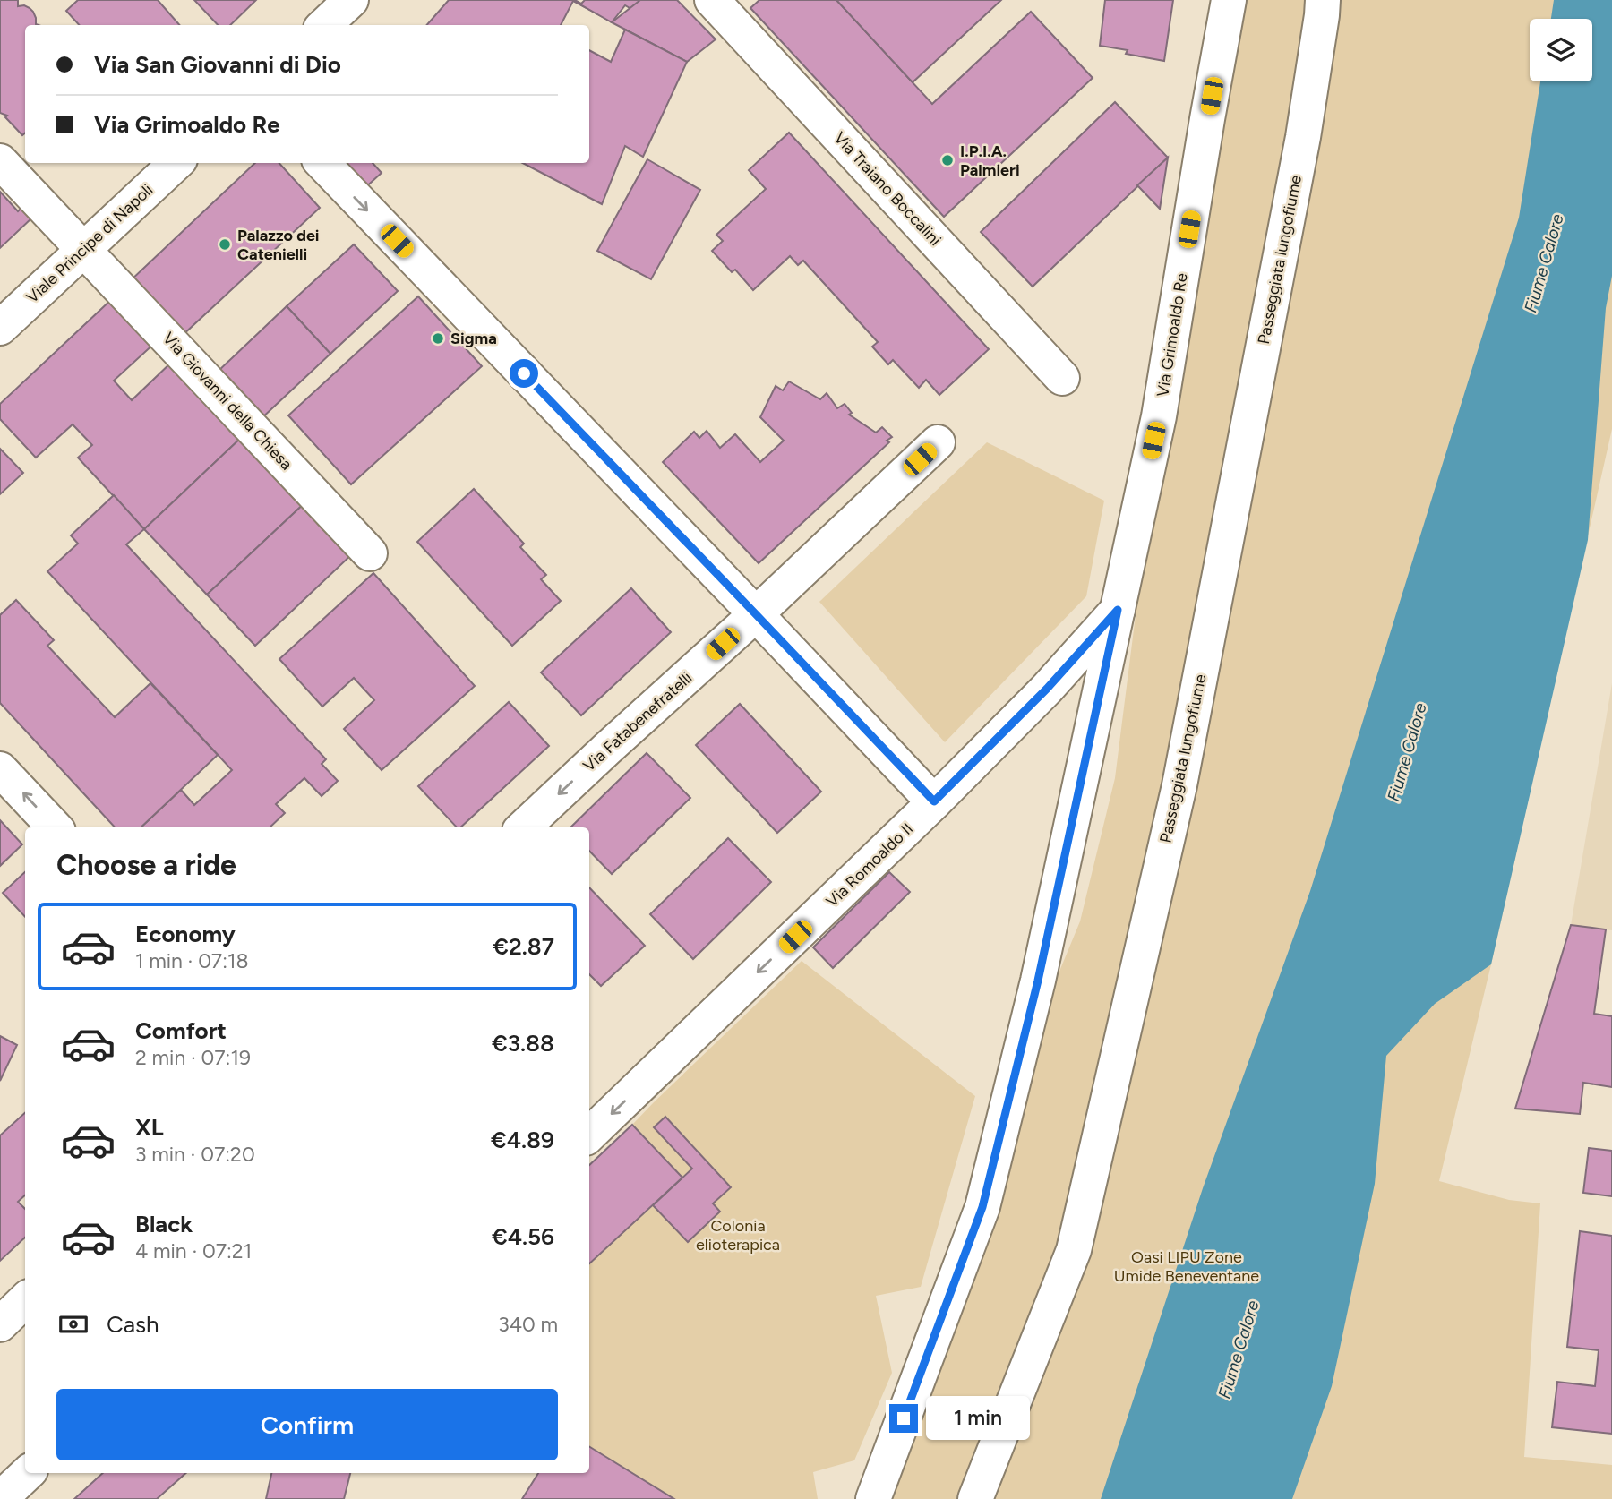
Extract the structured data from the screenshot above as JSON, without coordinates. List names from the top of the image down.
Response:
{
  "streets": {
    "street": [
      "Via Traiano Boccalini",
      "Viale Principe di Napoli",
      "Passeggiata lungofiume",
      "Via Grimoaldo Re",
      "Via Giovanni della Chiesa",
      "Via Fatabenefratelli",
      "Via Romoaldo II"
    ]
  },
  "crossings": [
    ["Viale Principe di Napoli", "Via Giovanni della Chiesa"],
    ["Via Grimoaldo Re", "Via Romoaldo II"]
  ],
  "one_way": ["Via Fatabenefratelli", "Via Romoaldo II"],
  "water": ["Fiume Calore"],
  "parks": ["Colonia elioterapica", "Oasi LIPU Zone Umide Beneventane"],
  "places": ["I.P.I.A. Palmieri", "Palazzo dei Catenielli", "Sigma"],
  "page": {
    "banner": ["Via San Giovanni di Dio", "Via Grimoaldo Re"],
    "heading": "Choose a ride",
    "list": [
      {
        "name": "Economy",
        "note": "1 min · 07:18",
        "value": "€2.87"
      },
      {
        "name": "Comfort",
        "note": "2 min · 07:19",
        "value": "€3.88"
      },
      {
        "name": "XL",
        "note": "3 min · 07:20",
        "value": "€4.89"
      },
      {
        "name": "Black",
        "note": "4 min · 07:21",
        "value": "€4.56"
      }
    ],
    "pay": ["Cash", "340 m"],
    "buttons": "Confirm",
    "bubble": "1 min"
  }
}
